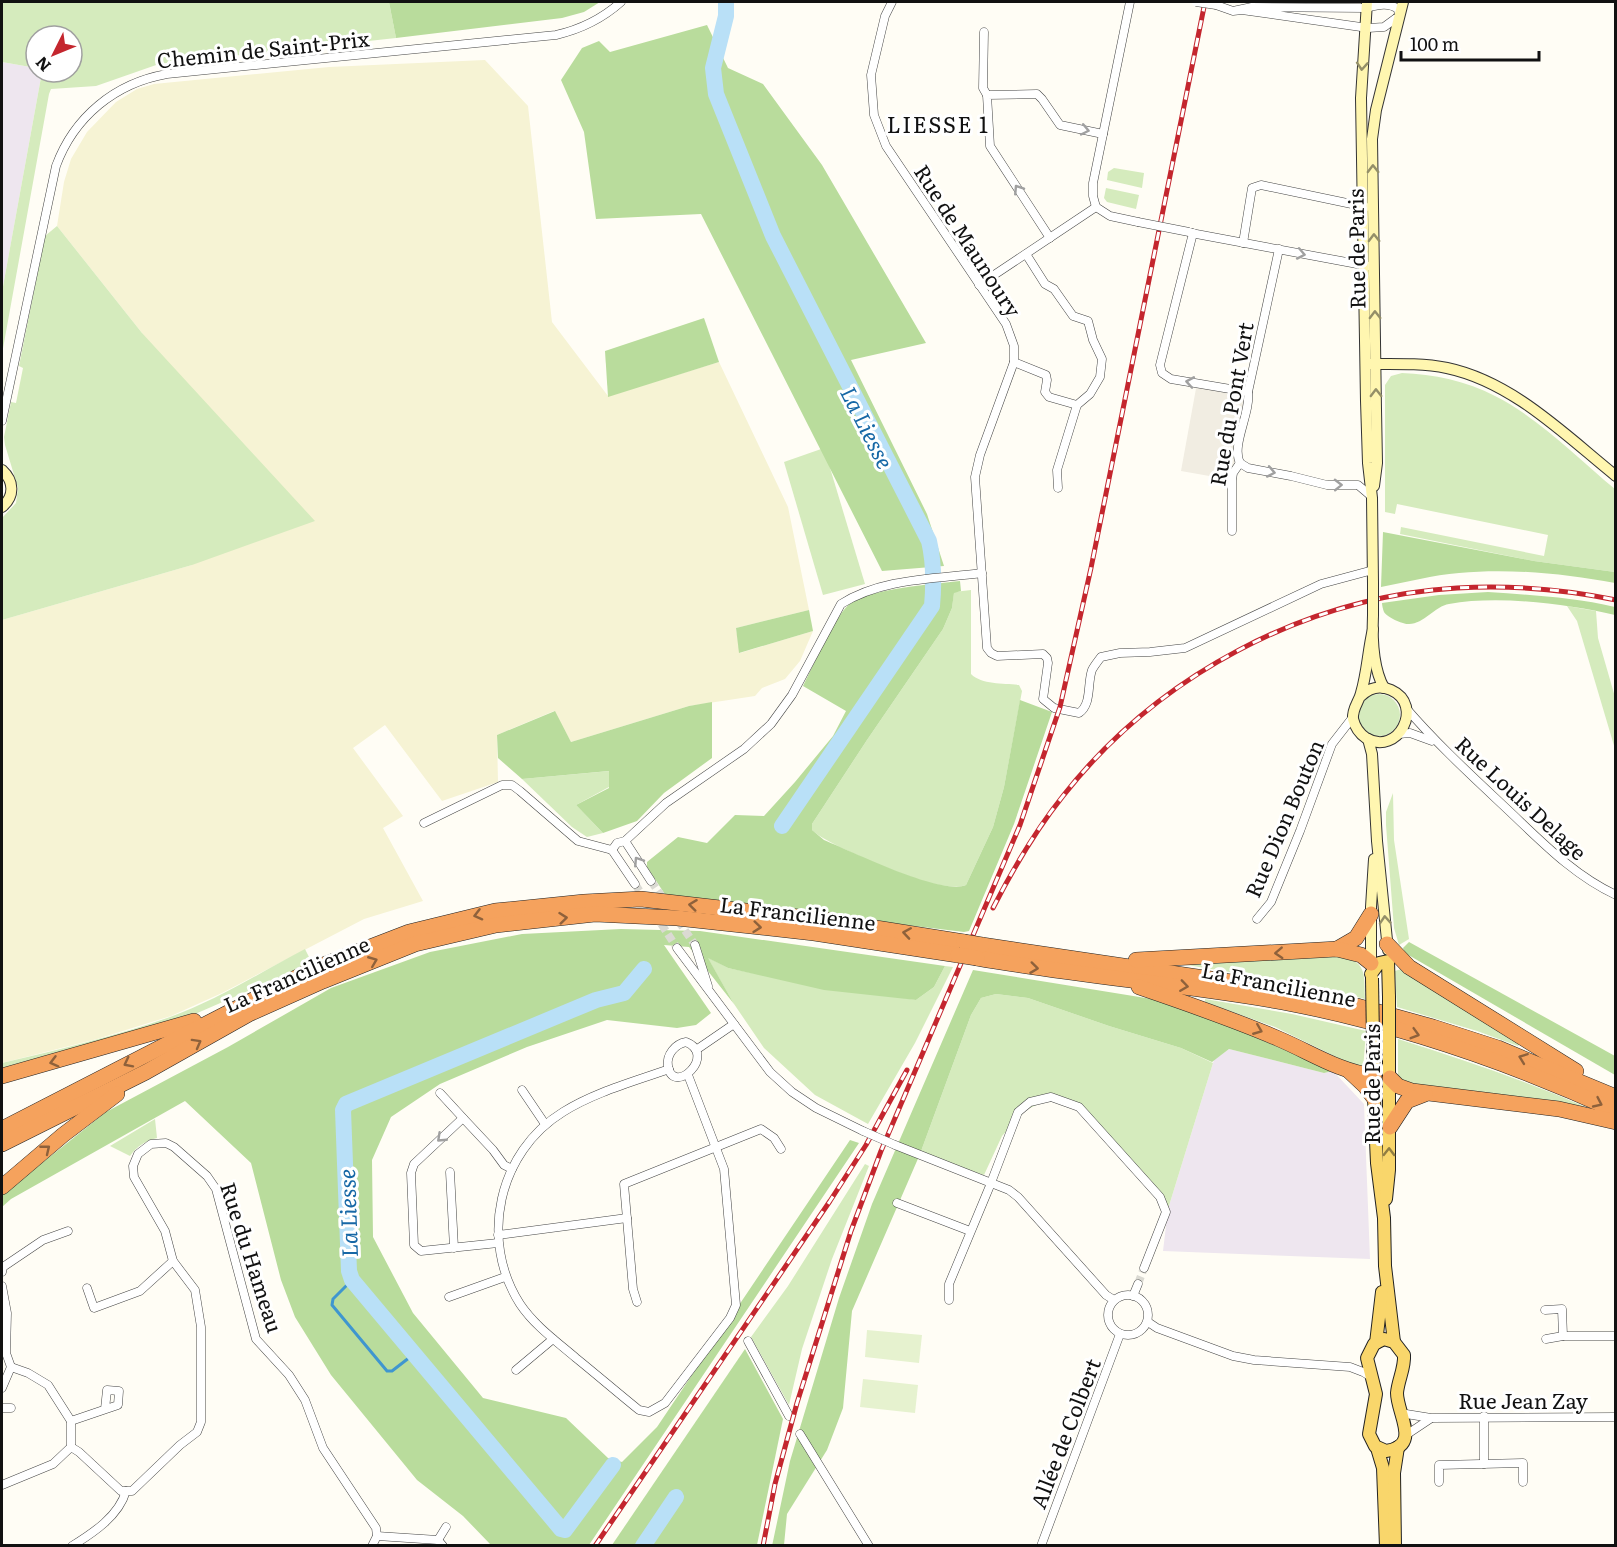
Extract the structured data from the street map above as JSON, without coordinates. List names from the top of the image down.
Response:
{
  "streets": {
    "highway": ["La Francilienne"],
    "main road": ["Rue de Paris"],
    "street": [
      "Chemin de Saint-Prix",
      "Rue de Maunoury",
      "Rue du Pont Vert",
      "Rue Louis Delage",
      "Rue Dion Bouton",
      "Rue du Hameau",
      "Rue Jean Zay",
      "Allée de Colbert"
    ]
  },
  "crossings": [
    ["Rue de Paris", "Rue Louis Delage"],
    ["Rue de Paris", "Rue Dion Bouton"],
    ["Rue de Paris", "Rue Jean Zay"],
    ["Rue Louis Delage", "Rue Dion Bouton"]
  ],
  "districts": ["LIESSE 1"],
  "water": ["La Liesse"],
  "scale_bar": "100 m",
  "north": "bottom left"
}
